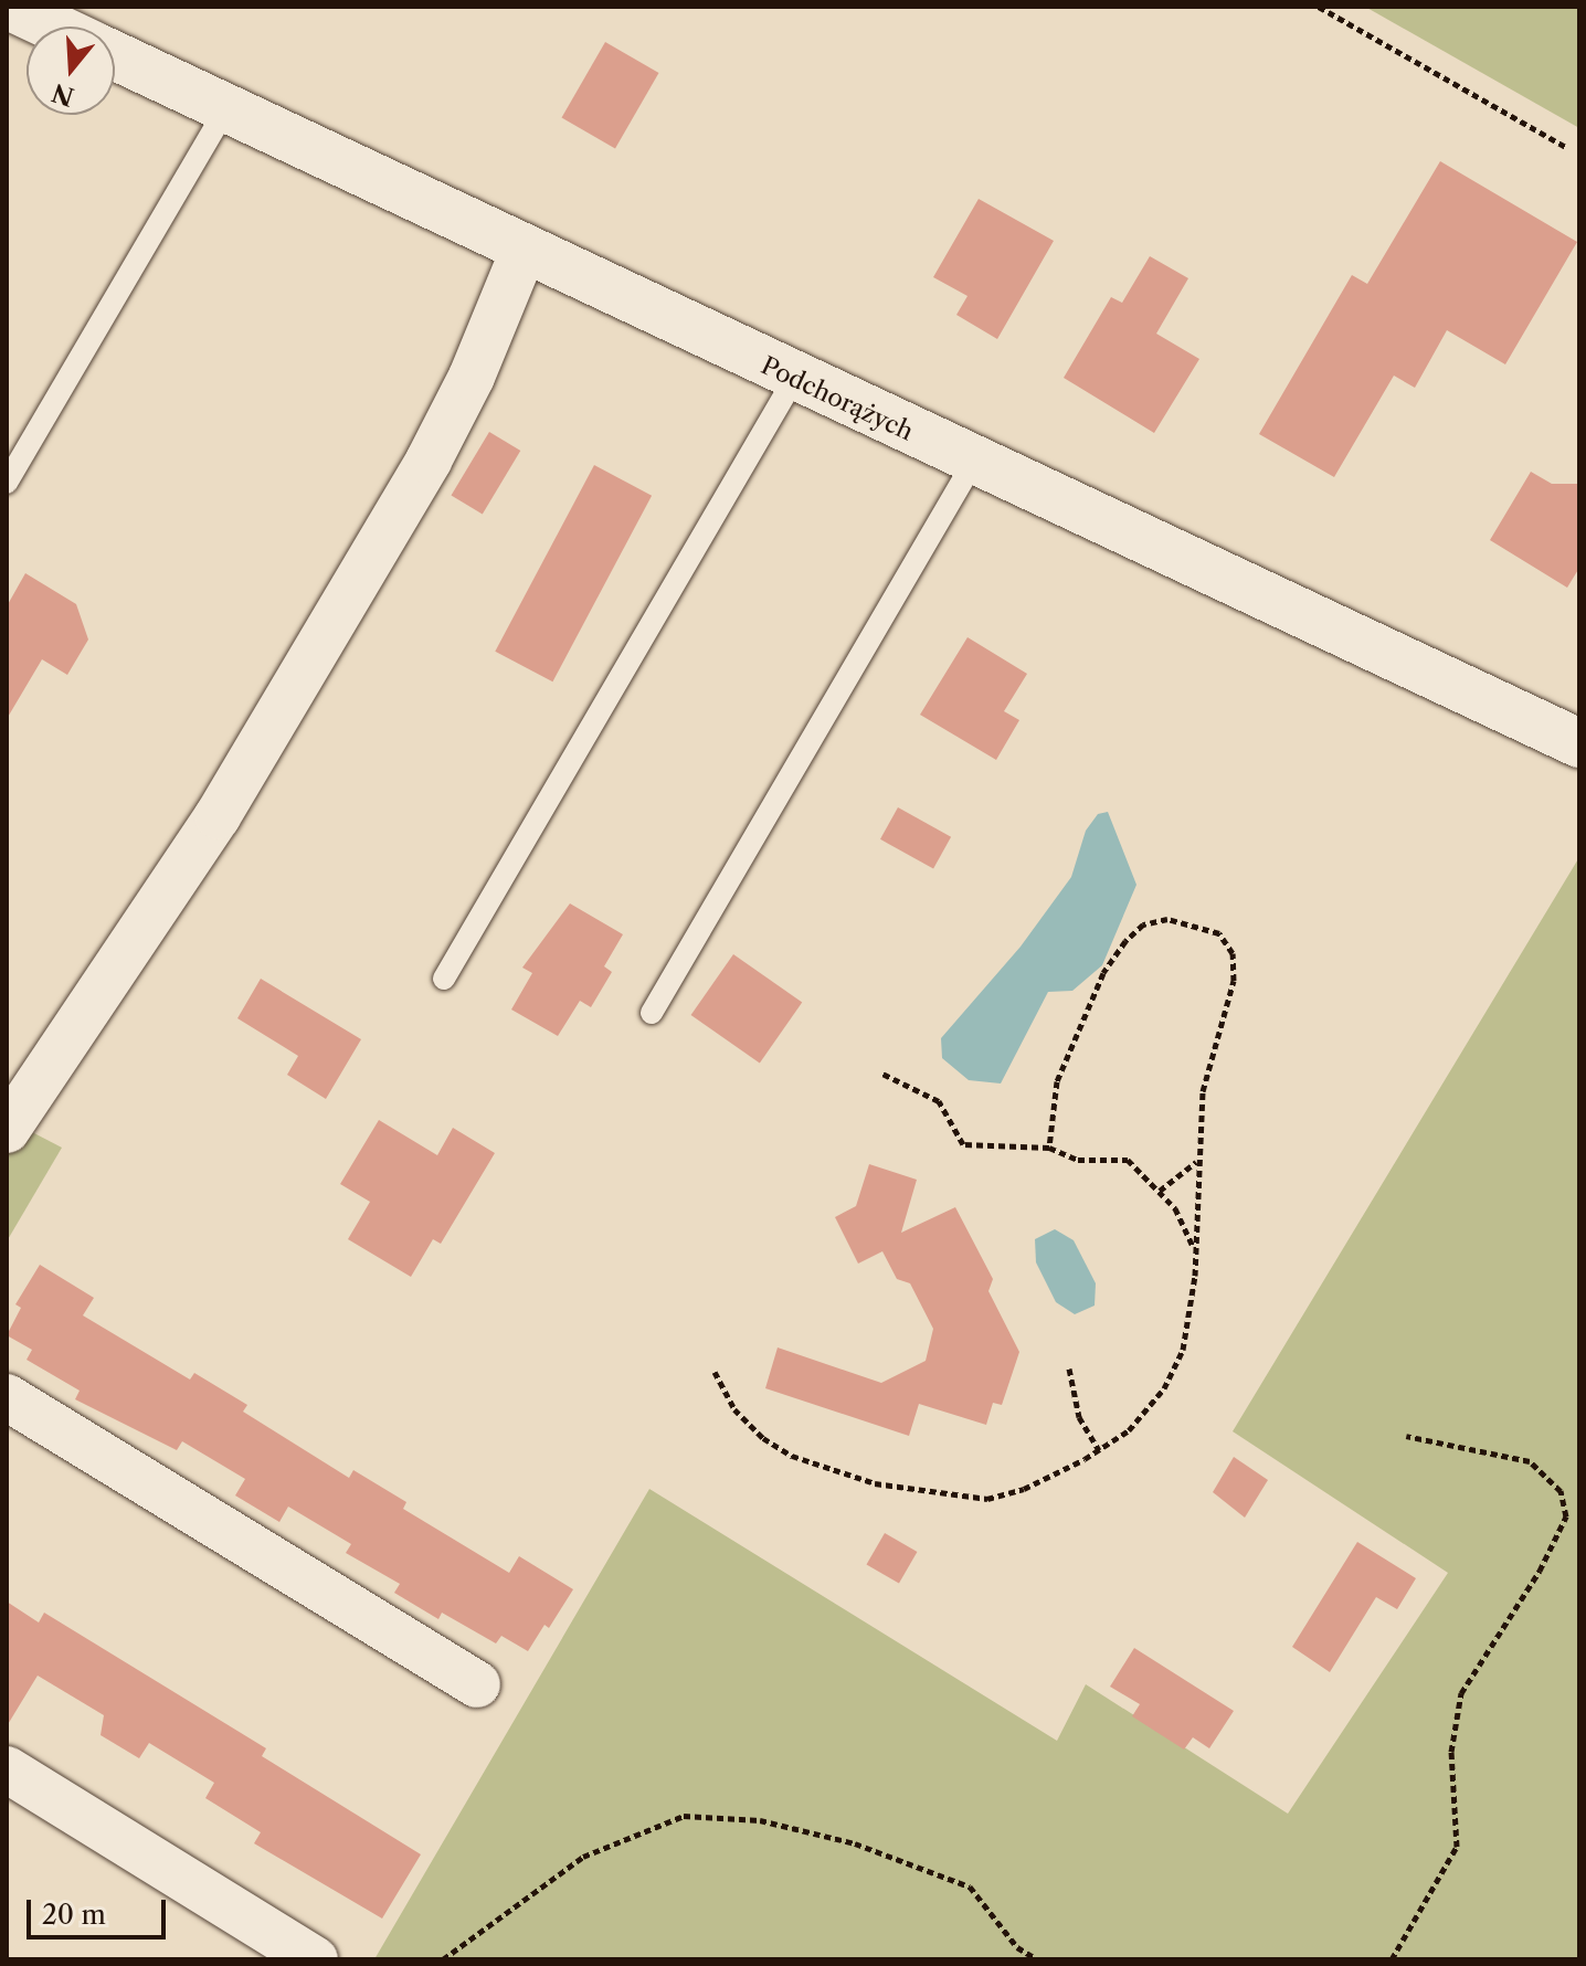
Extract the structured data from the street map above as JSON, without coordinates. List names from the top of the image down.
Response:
{
  "streets": {
    "street": ["Podchorążych"]
  },
  "scale_bar": "20 m",
  "north": "bottom"
}
